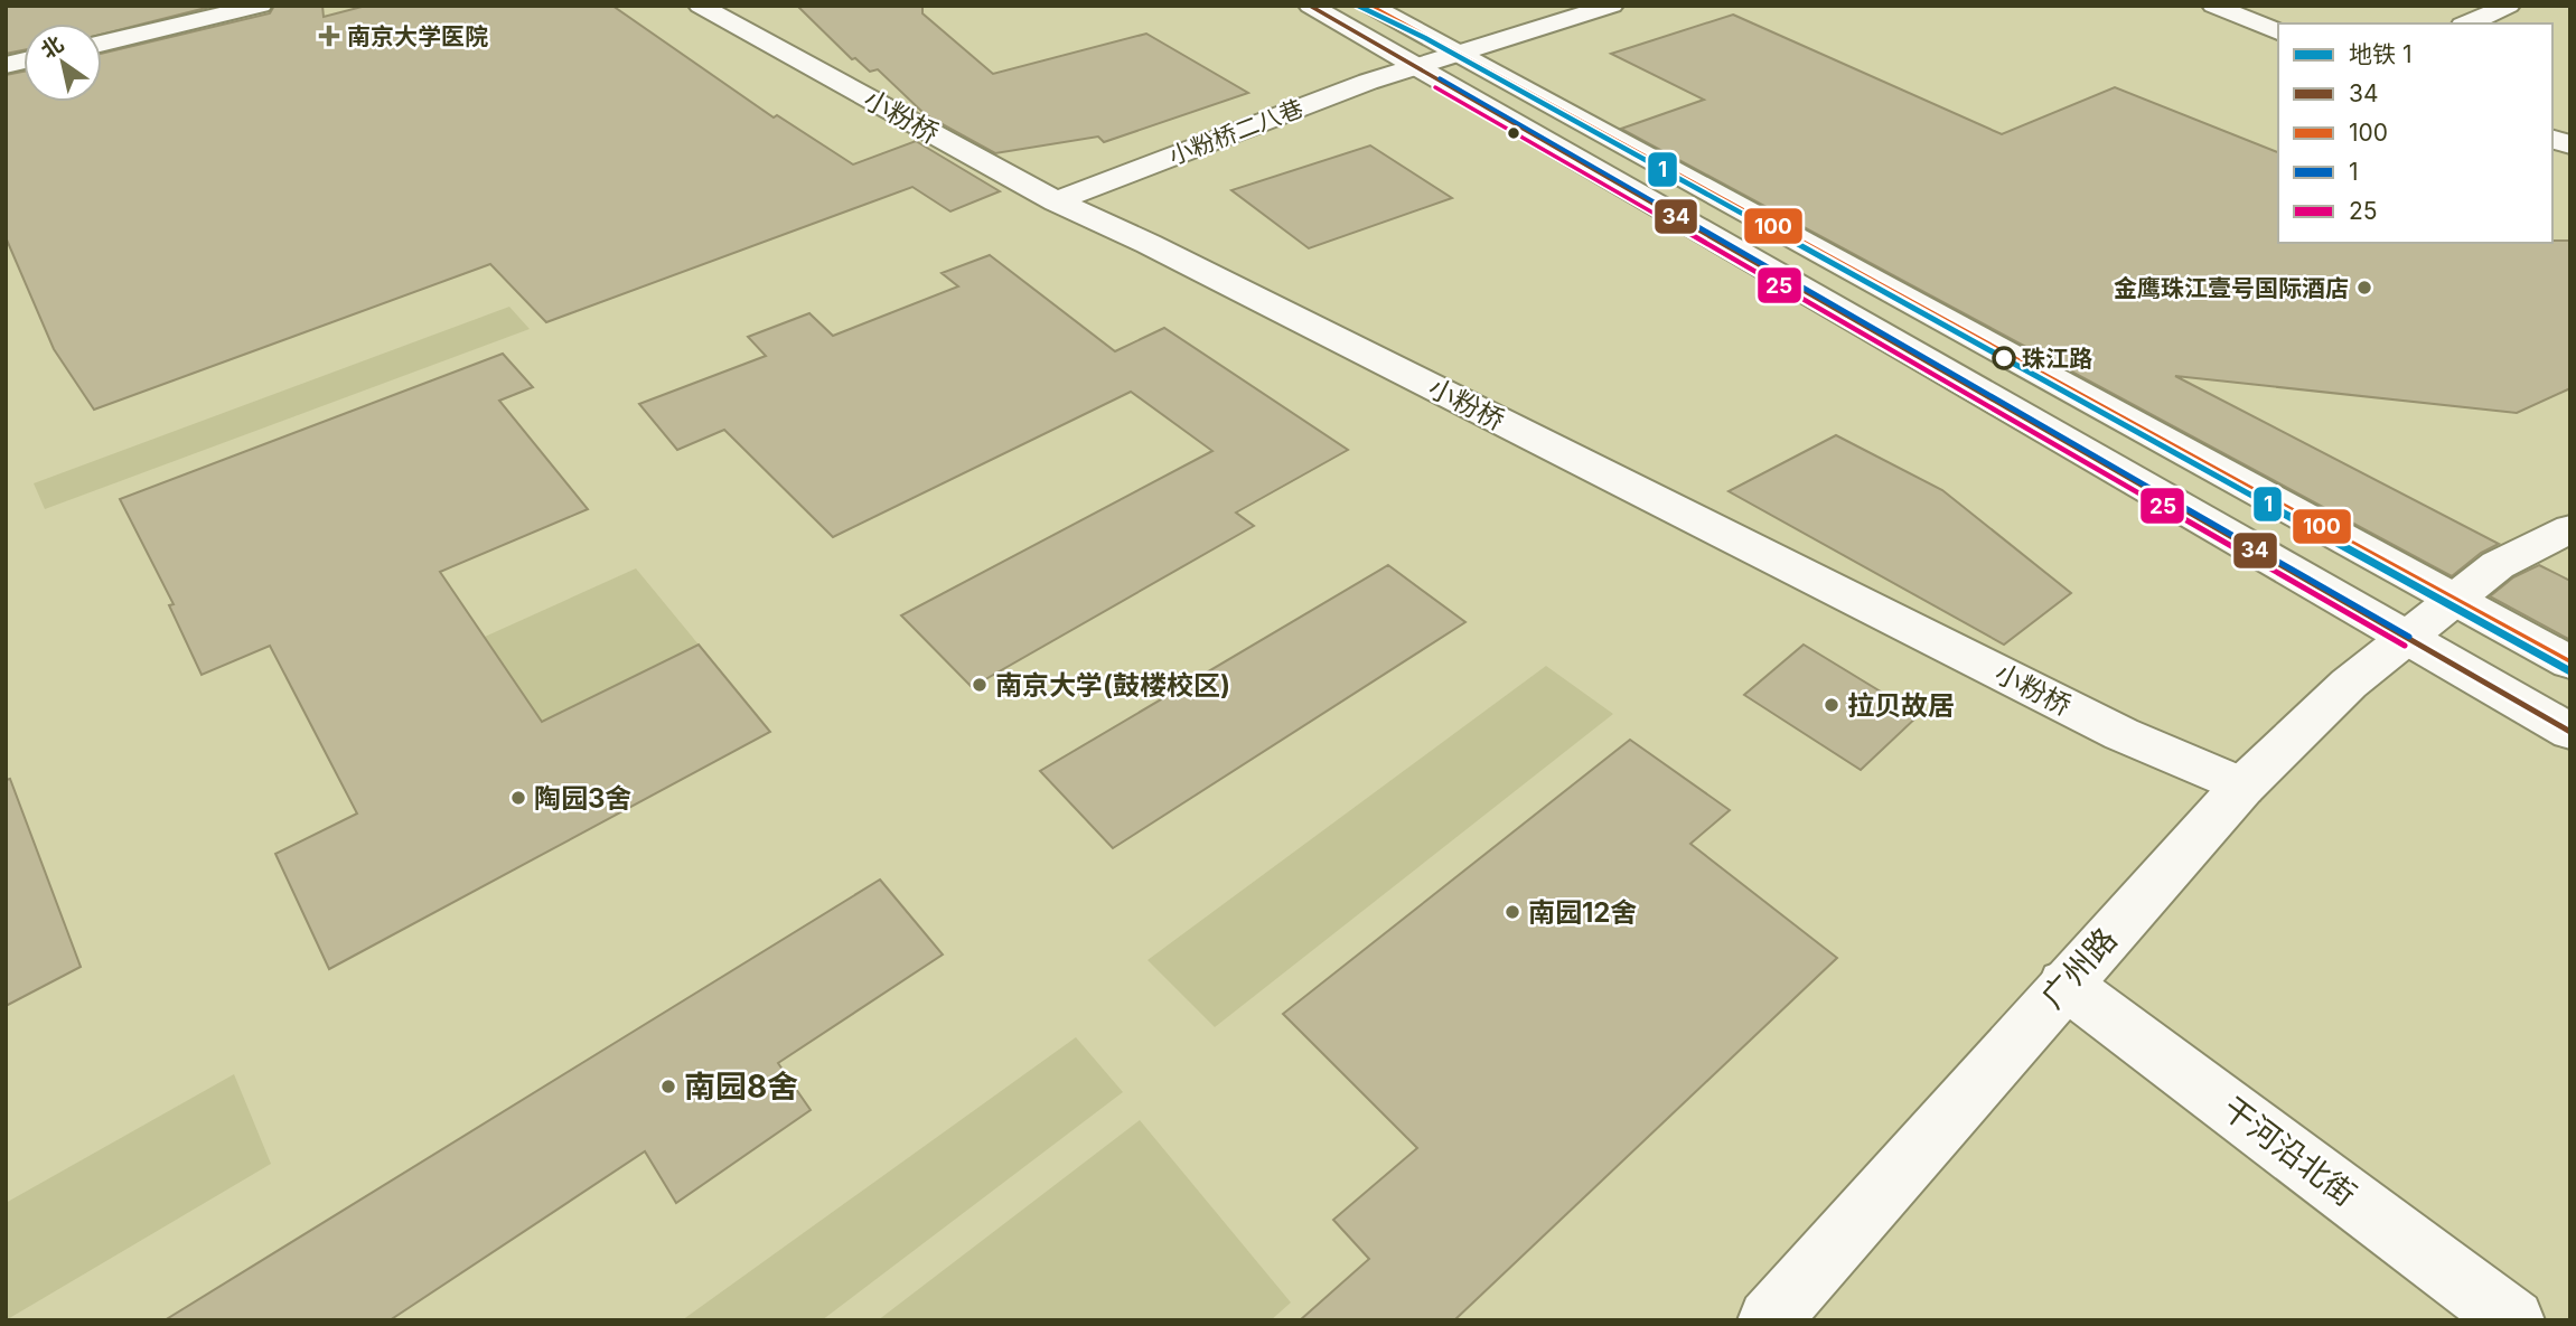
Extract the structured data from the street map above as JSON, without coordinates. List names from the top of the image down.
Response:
{
  "streets": {
    "main road": [
      "小粉桥",
      "小粉桥二八巷",
      "广州路",
      "干河沿北街"
    ]
  },
  "crossings": [
    ["小粉桥", "小粉桥二八巷"],
    ["小粉桥", "广州路"],
    ["广州路", "干河沿北街"]
  ],
  "places": {
    "health": ["南京大学医院"],
    "other": [
      "金鹰珠江壹号国际酒店",
      "珠江路",
      "南京大学(鼓楼校区)",
      "拉贝故居",
      "陶园3舍",
      "南园12舍",
      "南园8舍"
    ]
  },
  "lines": [
    "metro line 1",
    "transit line 34",
    "transit line 100",
    "transit line 1",
    "transit line 25"
  ],
  "legend": [
    "地铁 1",
    "34",
    "100",
    "1",
    "25"
  ],
  "north": "top left"
}
